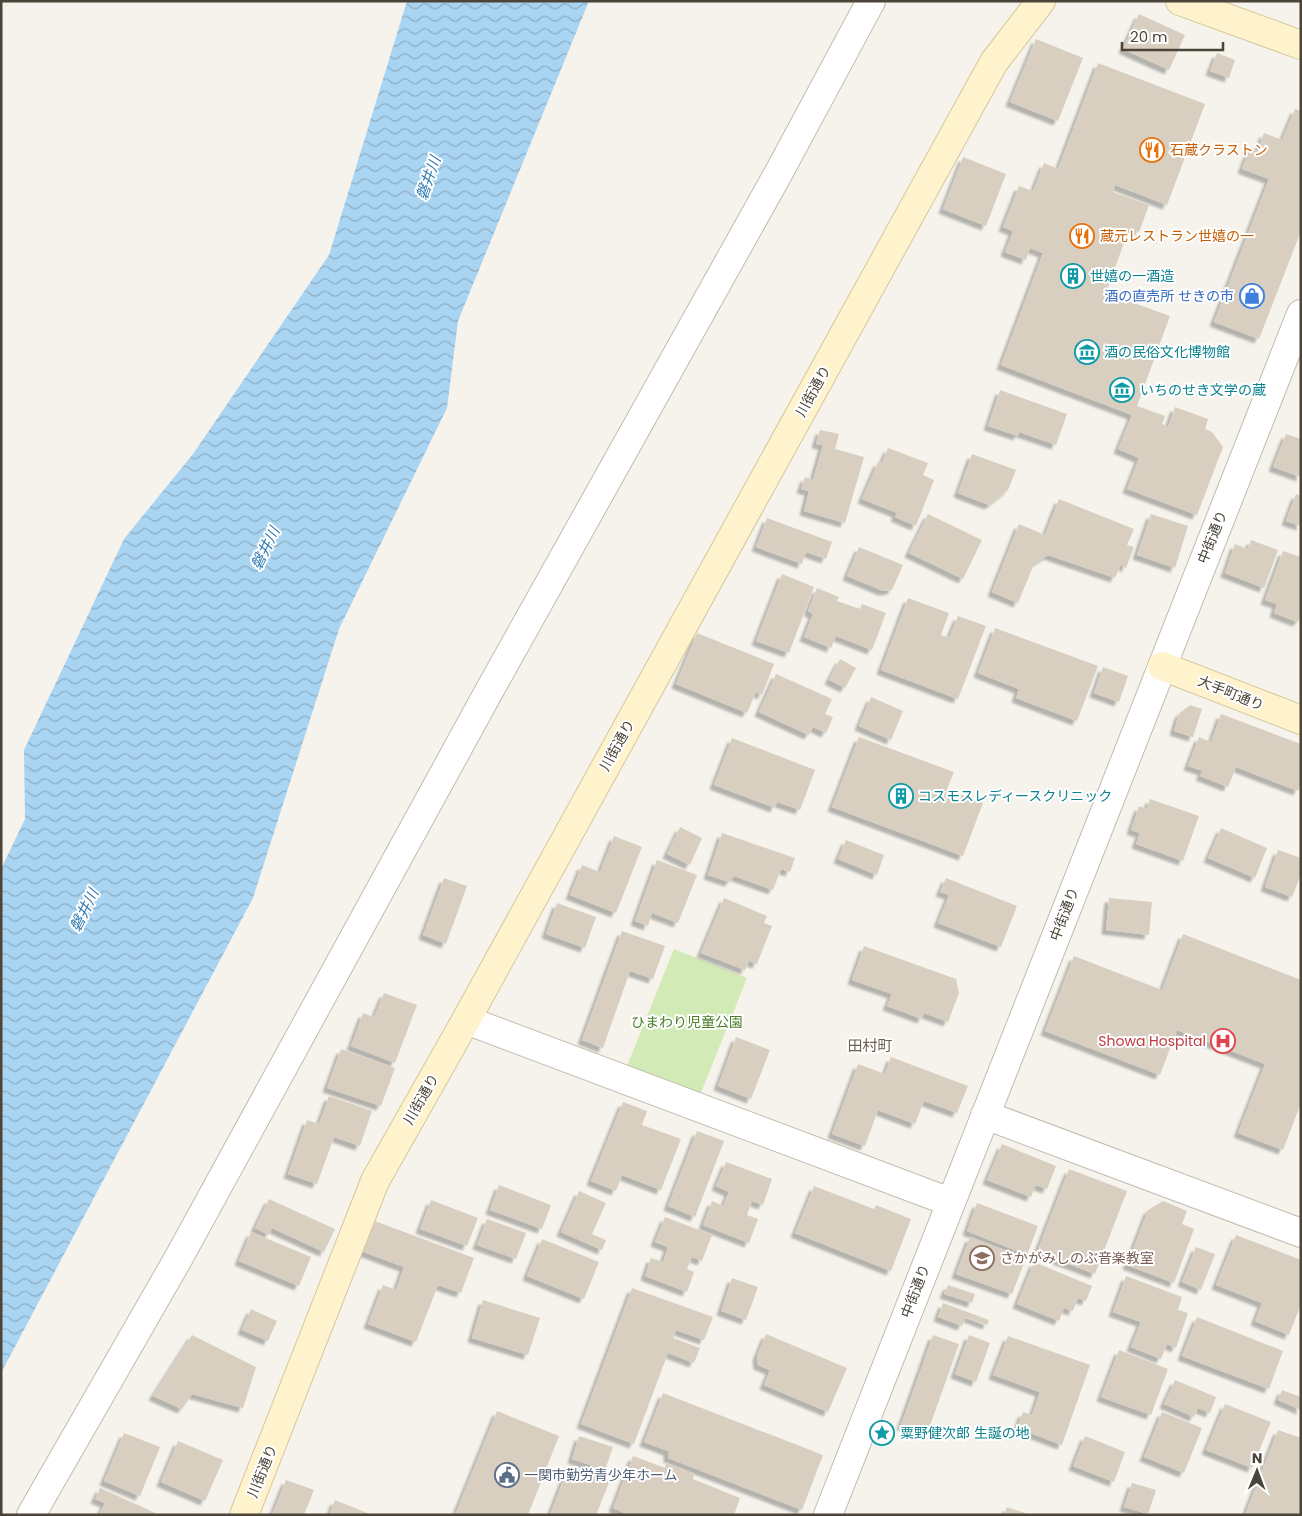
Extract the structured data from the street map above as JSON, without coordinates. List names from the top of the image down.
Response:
{
  "streets": {
    "street": ["川街通り", "中街通り", "大手町通り"]
  },
  "crossings": [
    ["中街通り", "大手町通り"]
  ],
  "districts": ["田村町"],
  "water": ["磐井川"],
  "parks": ["ひまわり児童公園"],
  "places": {
    "restaurant": ["石蔵クラストン", "蔵元レストラン世嬉の一"],
    "building": ["世嬉の一酒造", "コスモスレディースクリニック"],
    "shop": ["酒の直売所 せきの市"],
    "museum": ["酒の民俗文化博物館", "いちのせき文学の蔵"],
    "hospital": ["Showa Hospital"],
    "school or university": ["さかがみしのぶ音楽教室"],
    "place": ["粟野健次郎 生誕の地"],
    "public building": ["一関市勤労青少年ホーム"]
  },
  "scale_bar": "20 m",
  "north": "top"
}
